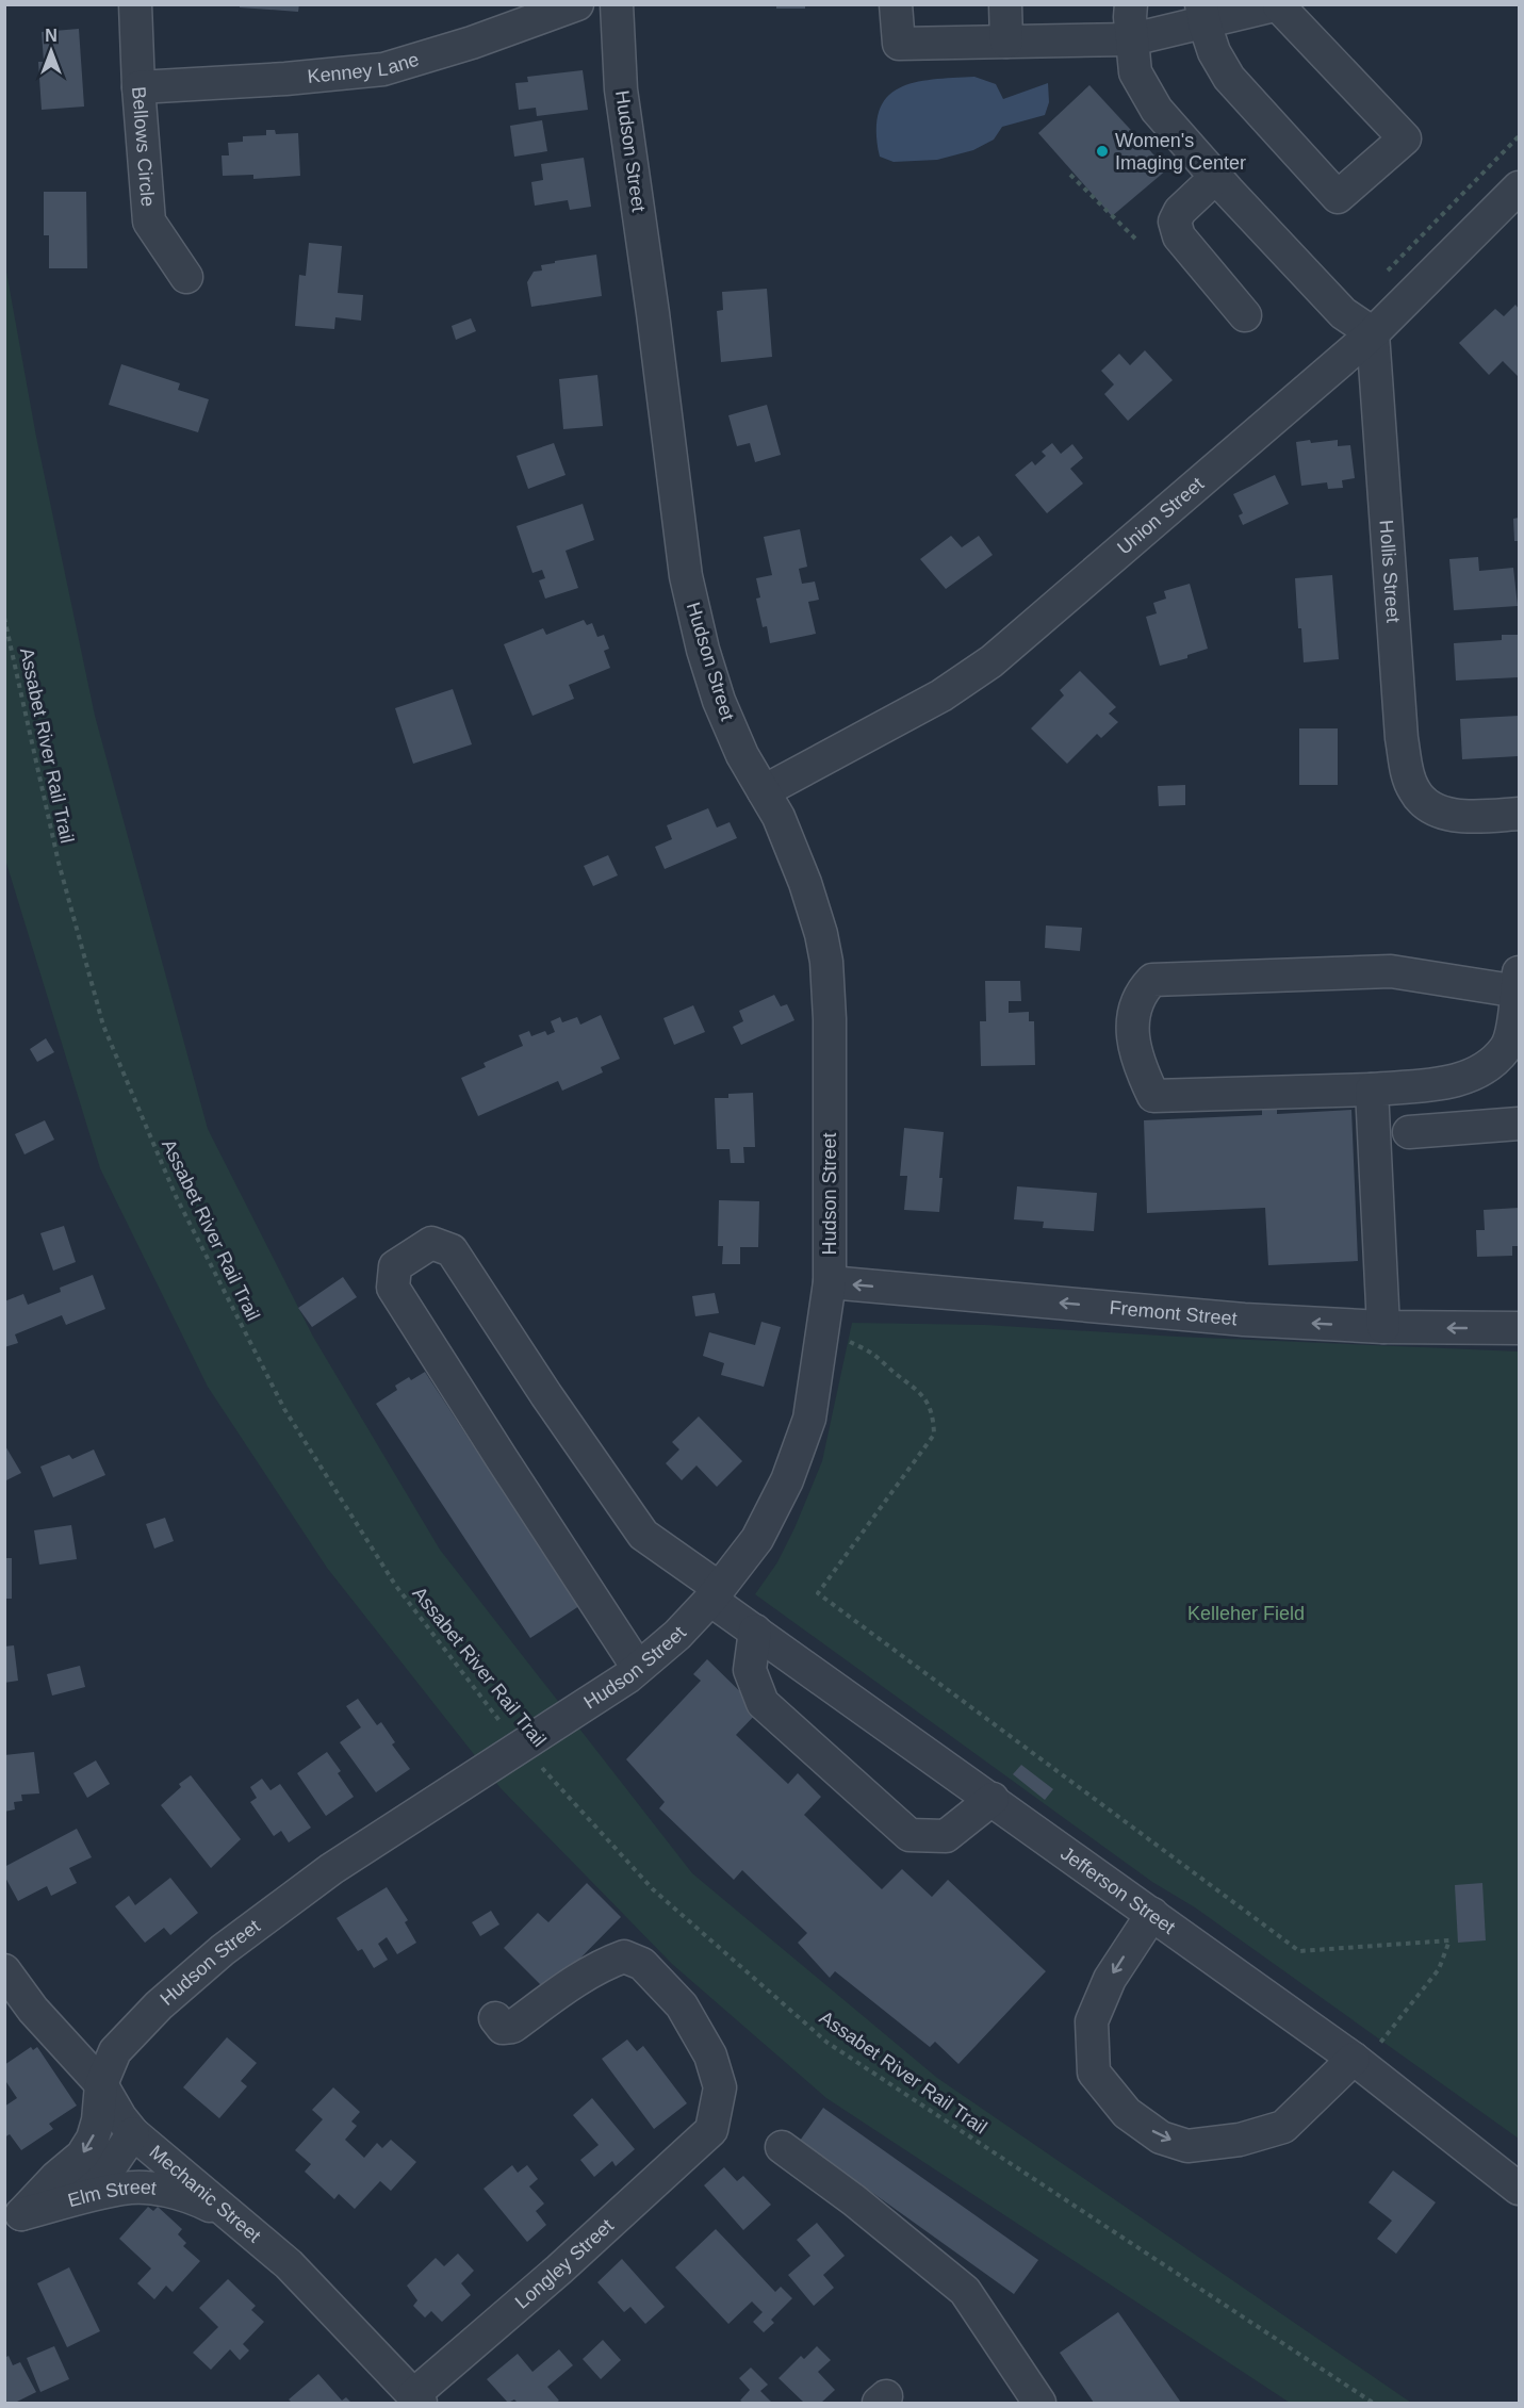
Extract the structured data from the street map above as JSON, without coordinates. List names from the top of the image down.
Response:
{
  "streets": {
    "street": [
      "Kenney Lane",
      "Bellows Circle",
      "Hudson Street",
      "Union Street",
      "Hollis Street",
      "Fremont Street",
      "Jefferson Street",
      "Mechanic Street",
      "Elm Street",
      "Longley Street"
    ],
    "path": ["Assabet River Rail Trail"]
  },
  "crossings": [
    ["Kenney Lane", "Bellows Circle"],
    ["Hudson Street", "Union Street"],
    ["Hudson Street", "Assabet River Rail Trail"],
    ["Hudson Street", "Fremont Street"],
    ["Hudson Street", "Jefferson Street"],
    ["Hudson Street", "Mechanic Street"],
    ["Hudson Street", "Elm Street"],
    ["Union Street", "Hollis Street"],
    ["Mechanic Street", "Elm Street"],
    ["Mechanic Street", "Longley Street"]
  ],
  "one_way": ["Fremont Street"],
  "parks": ["Kelleher Field"],
  "places": ["Women's Imaging Center"],
  "north": "top"
}
